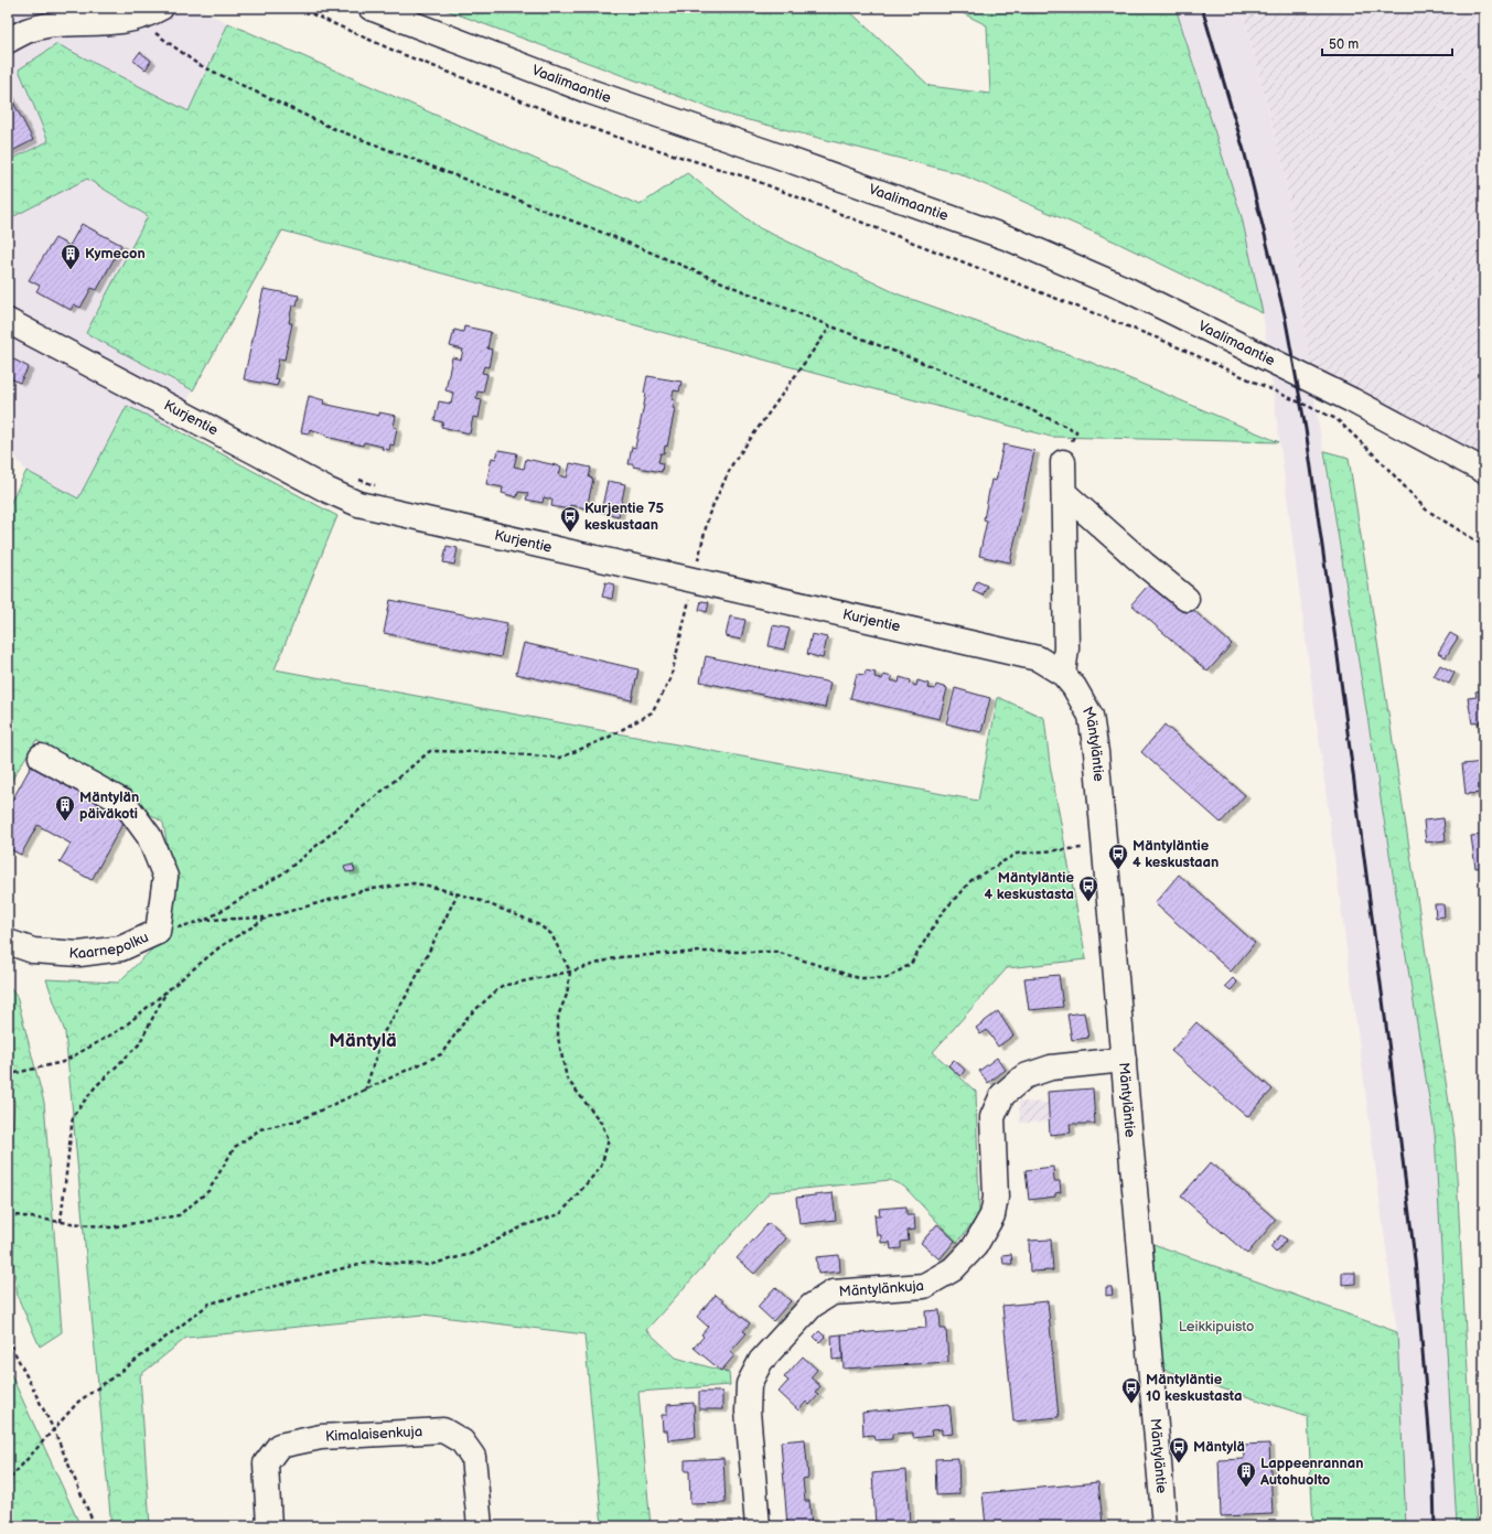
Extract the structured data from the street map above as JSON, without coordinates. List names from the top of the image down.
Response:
{
  "streets": {
    "street": [
      "Vaalimaantie",
      "Kurjentie",
      "Mäntyläntie",
      "Kaarnepolku",
      "Mäntylänkuja",
      "Kimalaisenkuja"
    ]
  },
  "crossings": [
    ["Kurjentie", "Mäntyläntie"],
    ["Mäntyläntie", "Mäntylänkuja"]
  ],
  "districts": ["Mäntylä"],
  "parks": ["Leikkipuisto"],
  "places": {
    "building": ["Kymecon", "Mäntylän päiväkoti", "Lappeenrannan Autohuolto"],
    "bus stop": [
      "Kurjentie 75 keskustaan",
      "Mäntyläntie 4 keskustaan",
      "Mäntyläntie 4 keskustasta",
      "Mäntyläntie 10 keskustasta",
      "Mäntylä"
    ]
  },
  "scale_bar": "50 m"
}
